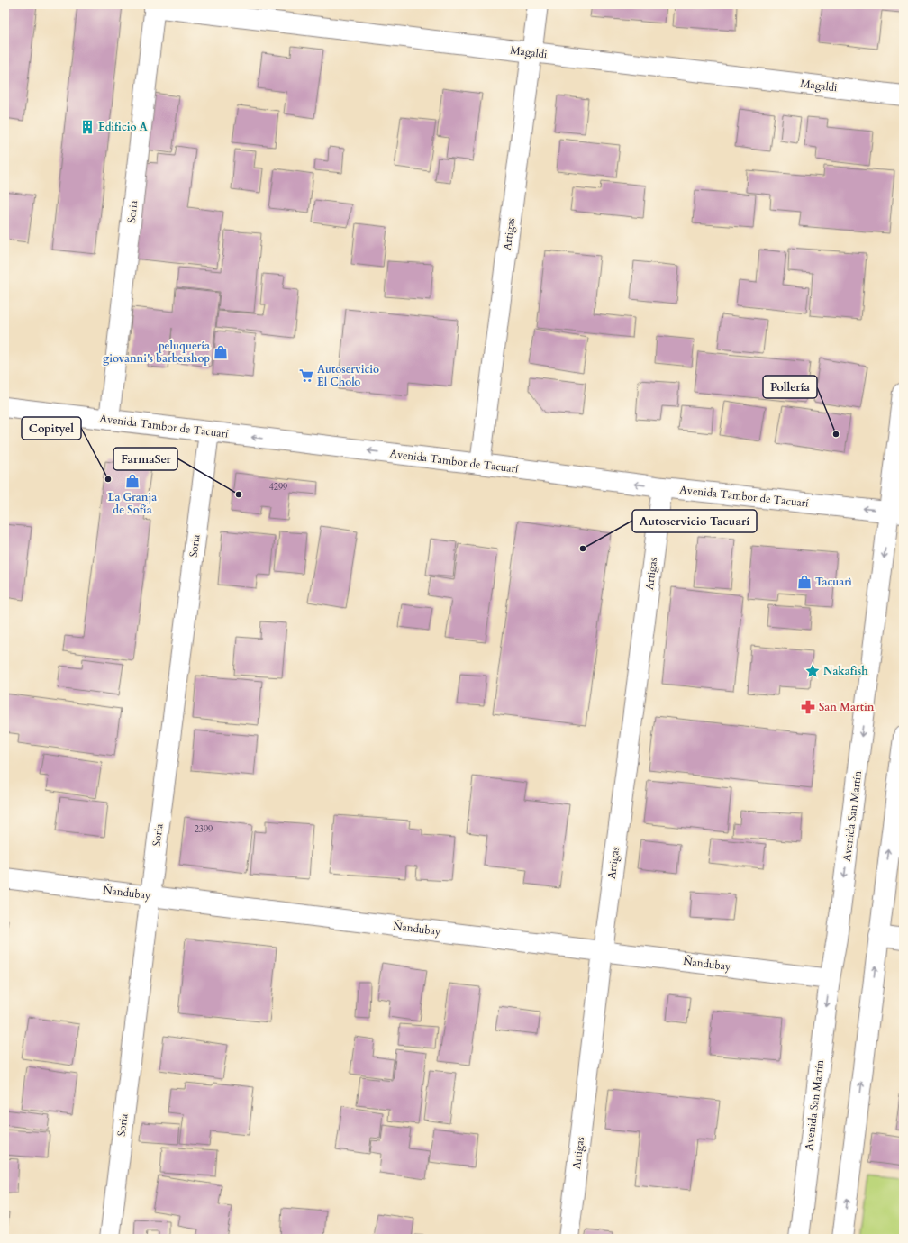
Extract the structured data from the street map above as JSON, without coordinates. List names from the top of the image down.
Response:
{
  "streets": {
    "street": [
      "Magaldi",
      "Soria",
      "Artigas",
      "Avenida Tambor de Tacuarí",
      "Avenida San Martín",
      "Ñandubay"
    ]
  },
  "crossings": [
    ["Magaldi", "Soria"],
    ["Magaldi", "Artigas"],
    ["Soria", "Avenida Tambor de Tacuarí"],
    ["Soria", "Ñandubay"],
    ["Artigas", "Avenida Tambor de Tacuarí"],
    ["Artigas", "Ñandubay"],
    ["Avenida Tambor de Tacuarí", "Avenida San Martín"],
    ["Avenida San Martín", "Ñandubay"]
  ],
  "one_way": ["Avenida Tambor de Tacuarí"],
  "places": {
    "building": ["Edificio A"],
    "shop": ["peluquería giovanni's barbershop", "La Granja de Sofía", "Tacuarì"],
    "supermarket": ["Autoservicio El Cholo"],
    "other": [
      "Pollería",
      "Copityel",
      "FarmaSer",
      "Autoservicio Tacuarí"
    ],
    "place": ["Nakafish"],
    "pharmacy": ["San Martin"]
  },
  "house_numbers": ["4299", "2399"]
}
